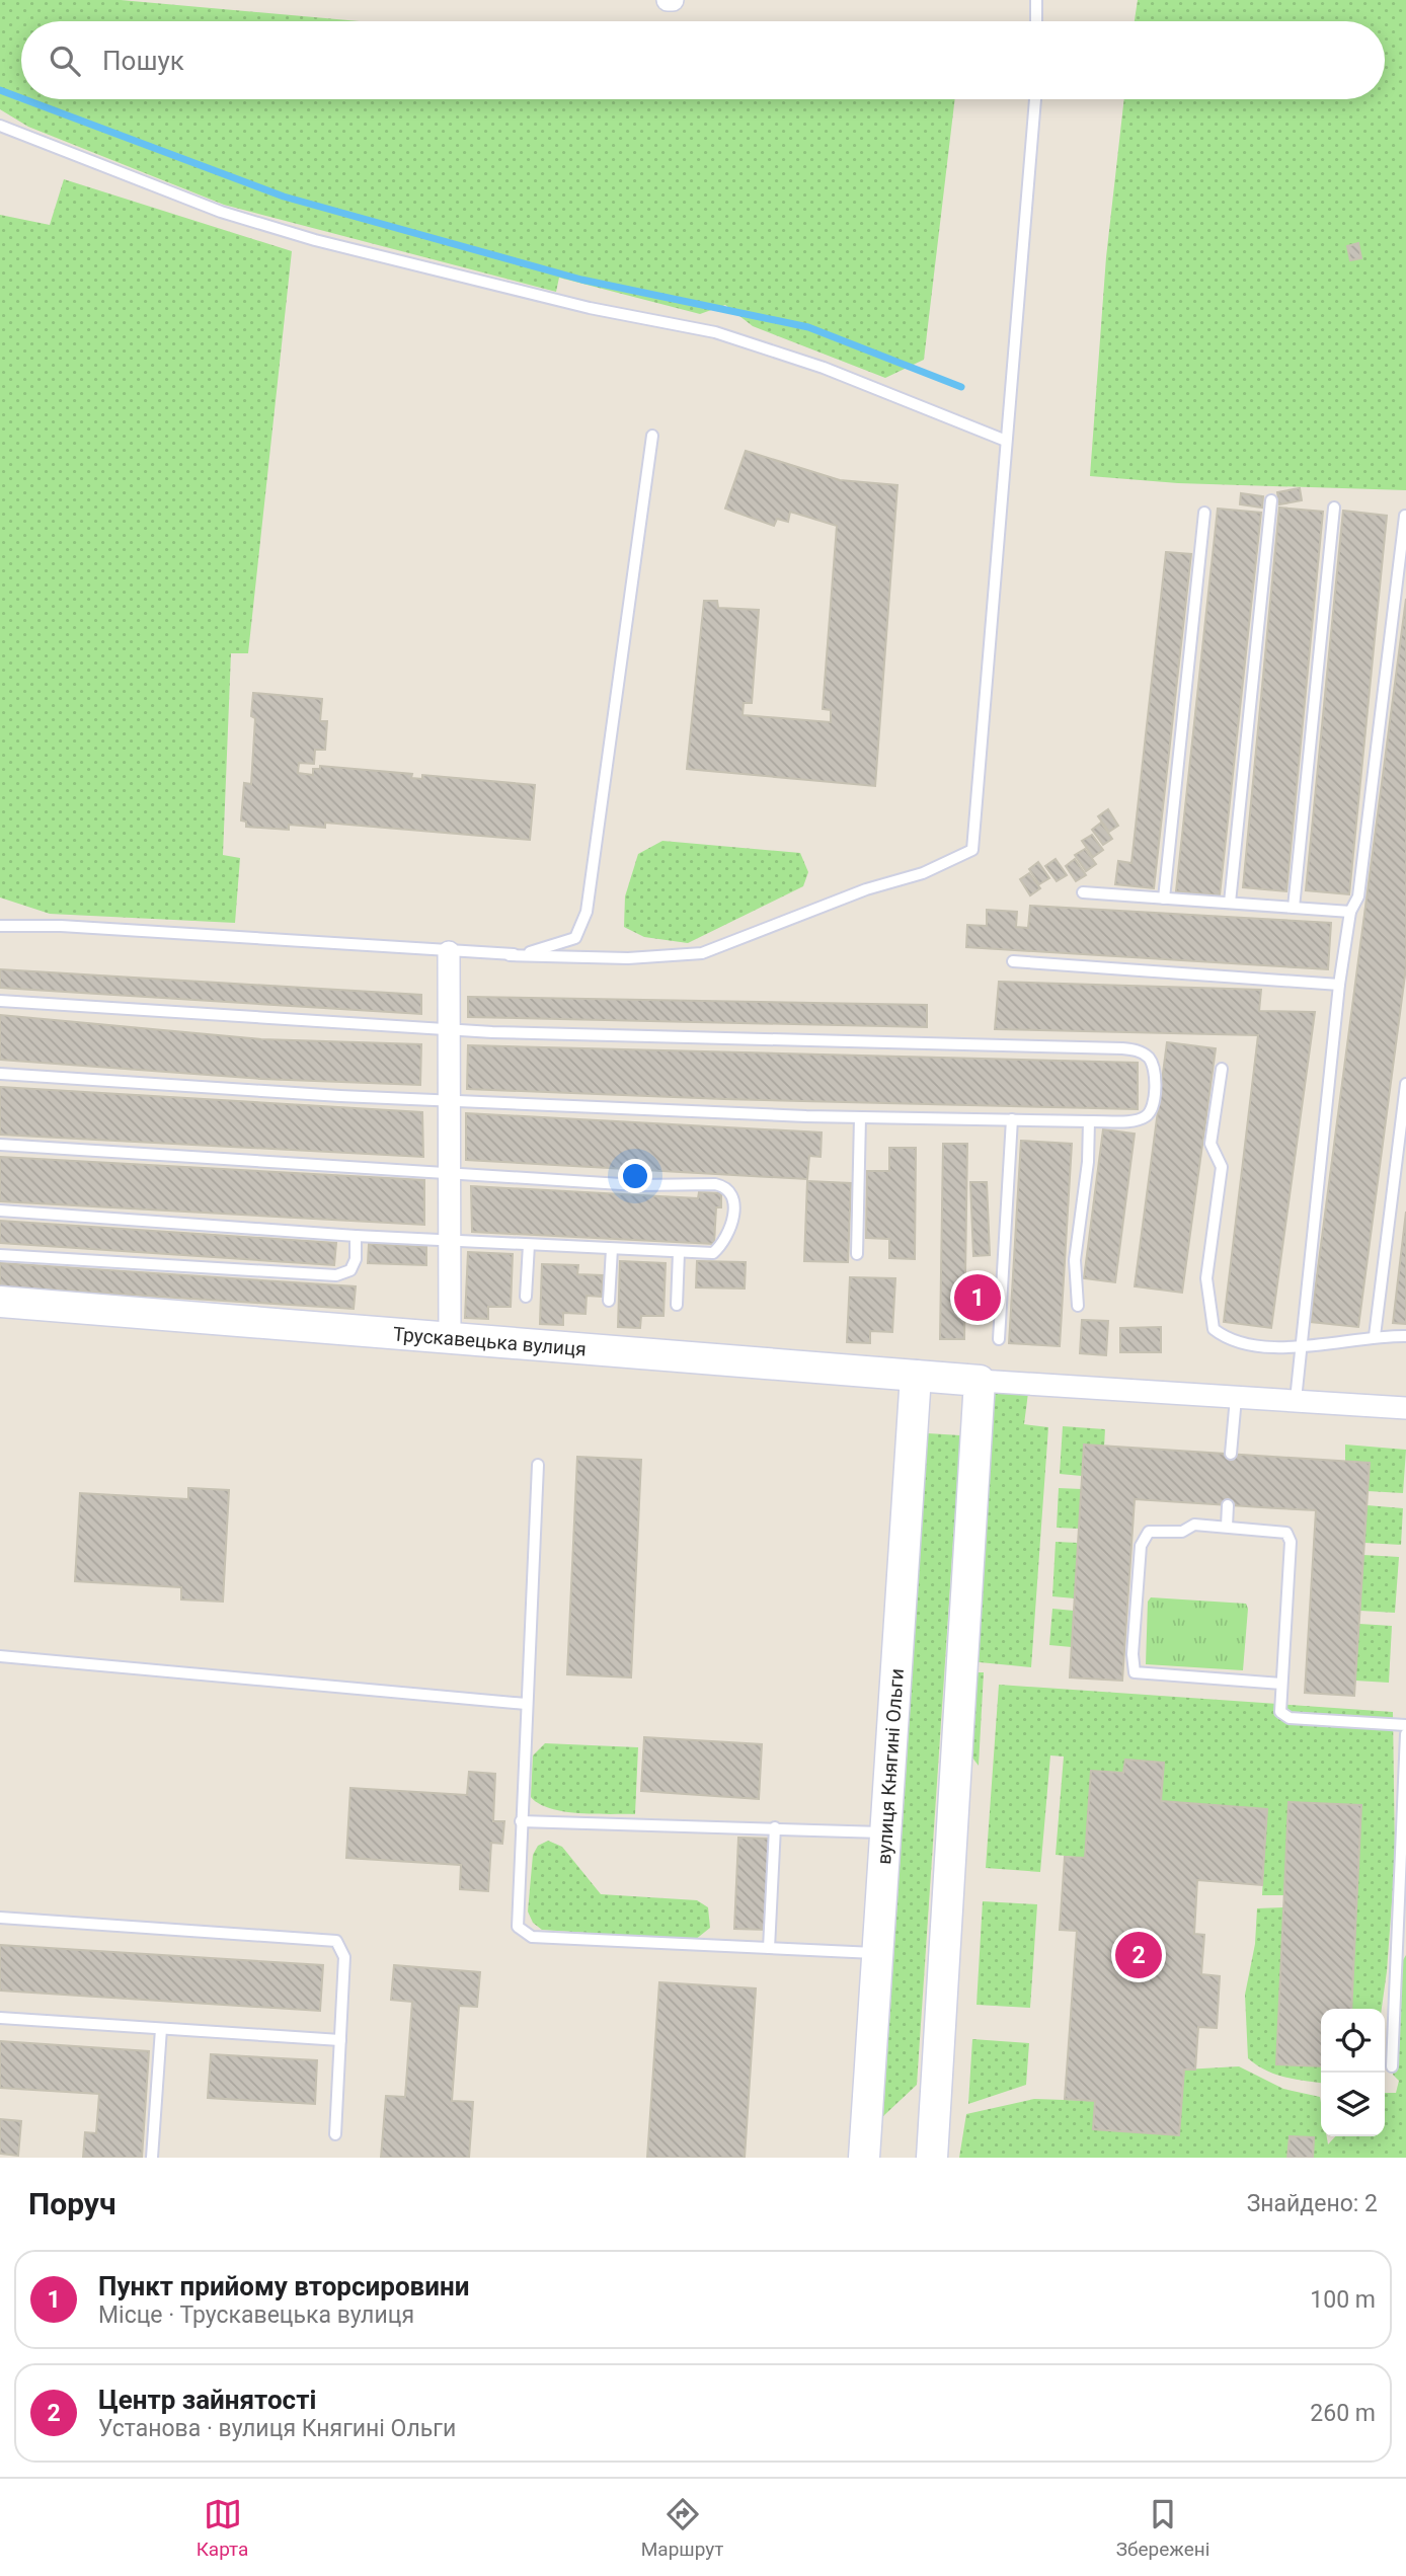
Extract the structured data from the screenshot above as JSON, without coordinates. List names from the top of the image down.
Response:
{
  "streets": {
    "street": ["Трускавецька вулиця", "вулиця Княгині Ольги"]
  },
  "crossings": [
    ["Трускавецька вулиця", "вулиця Княгині Ольги"]
  ],
  "page": {
    "search": "Пошук",
    "pins": ["1", "2"],
    "heading": ["Поруч", "Знайдено: 2"],
    "list": [
      {
        "mark": "1",
        "name": "Пункт прийому вторсировини",
        "note": "Місце · Трускавецька вулиця",
        "value": "100 m"
      },
      {
        "mark": "2",
        "name": "Центр зайнятості",
        "note": "Установа · вулиця Княгині Ольги",
        "value": "260 m"
      }
    ],
    "nav": ["Карта", "Маршрут", "Збережені"]
  }
}
